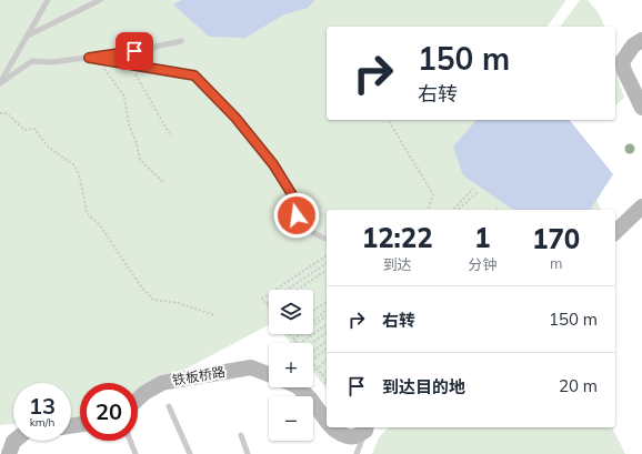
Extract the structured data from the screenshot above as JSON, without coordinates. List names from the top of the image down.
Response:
{
  "streets": {
    "street": ["铁板桥路"]
  },
  "page": {
    "turn": ["150 m", "右转"],
    "eta": [
      "12:22",
      "到达",
      "1",
      "分钟",
      "170",
      "m"
    ],
    "list": [
      {
        "name": "右转",
        "value": "150 m"
      },
      {
        "name": "到达目的地",
        "value": "20 m"
      }
    ],
    "map_buttons": ["+", "−"],
    "speed": "13 km/h",
    "limit": "20"
  }
}
